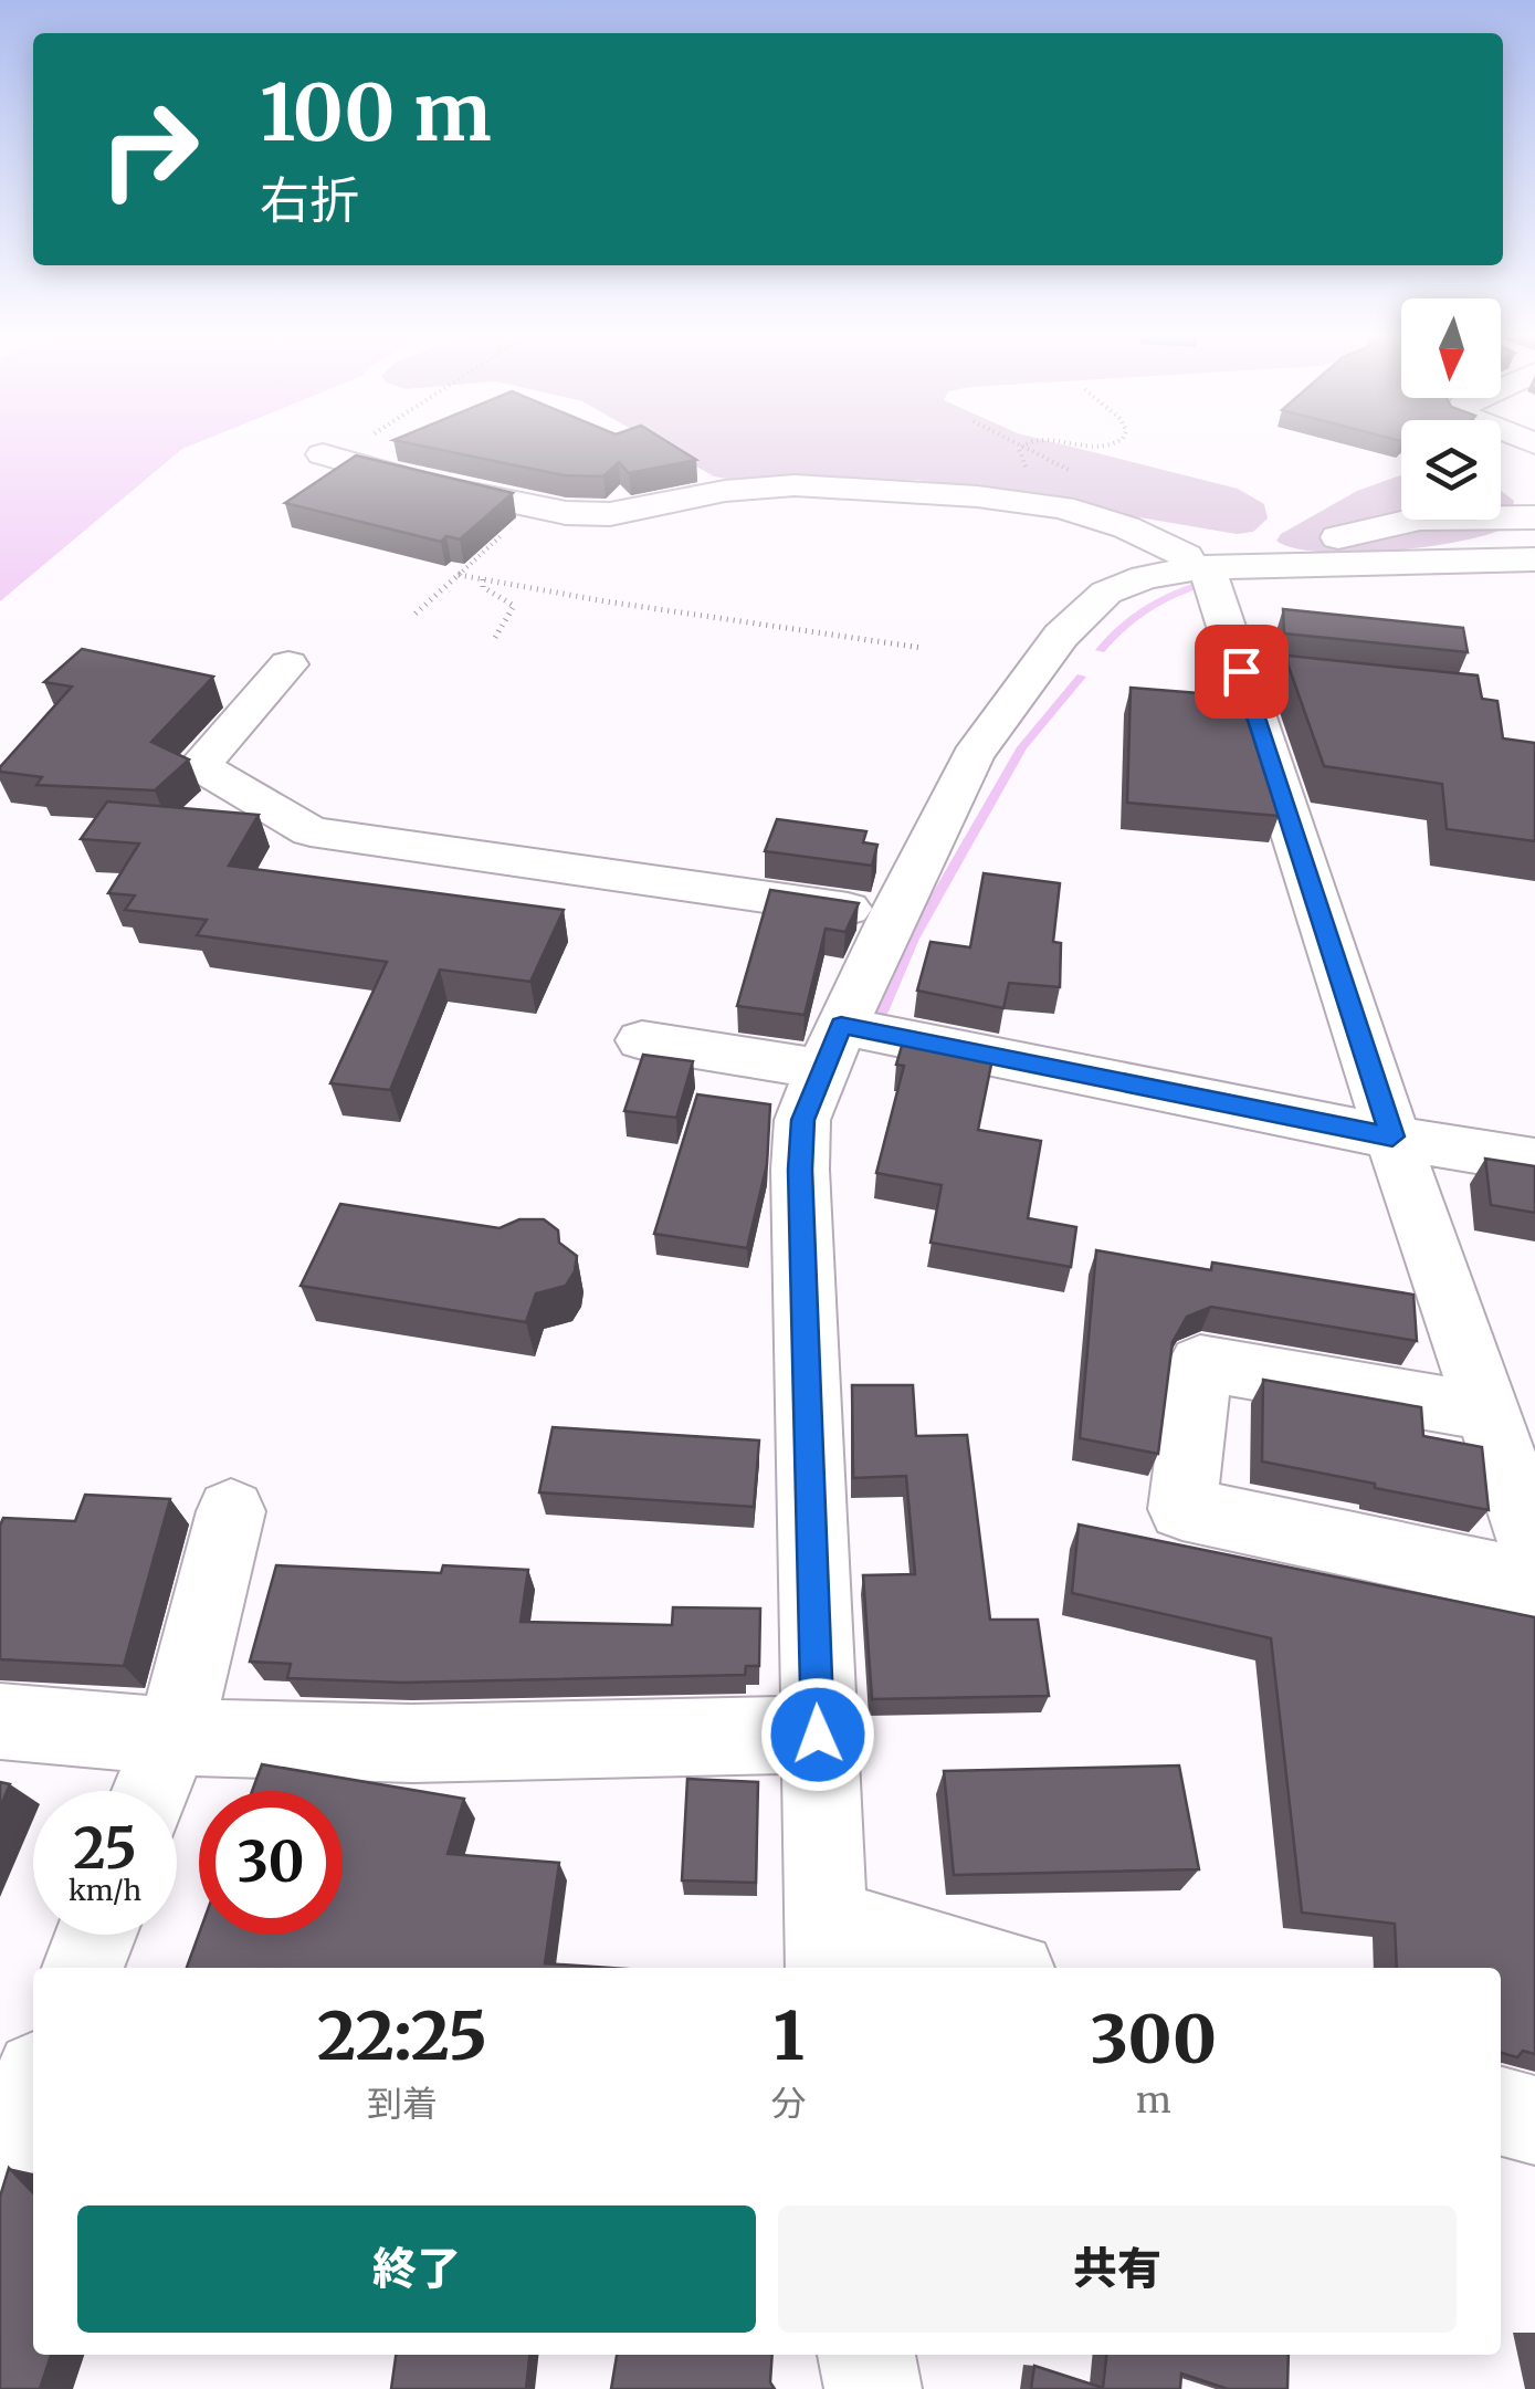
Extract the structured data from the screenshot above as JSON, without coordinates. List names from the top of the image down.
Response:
{
  "north": "bottom",
  "page": {
    "turn": ["100 m", "右折"],
    "speed": "25 km/h",
    "limit": "30",
    "eta": [
      "22:25",
      "到着",
      "1",
      "分",
      "300",
      "m"
    ],
    "buttons": ["終了", "共有"]
  }
}
